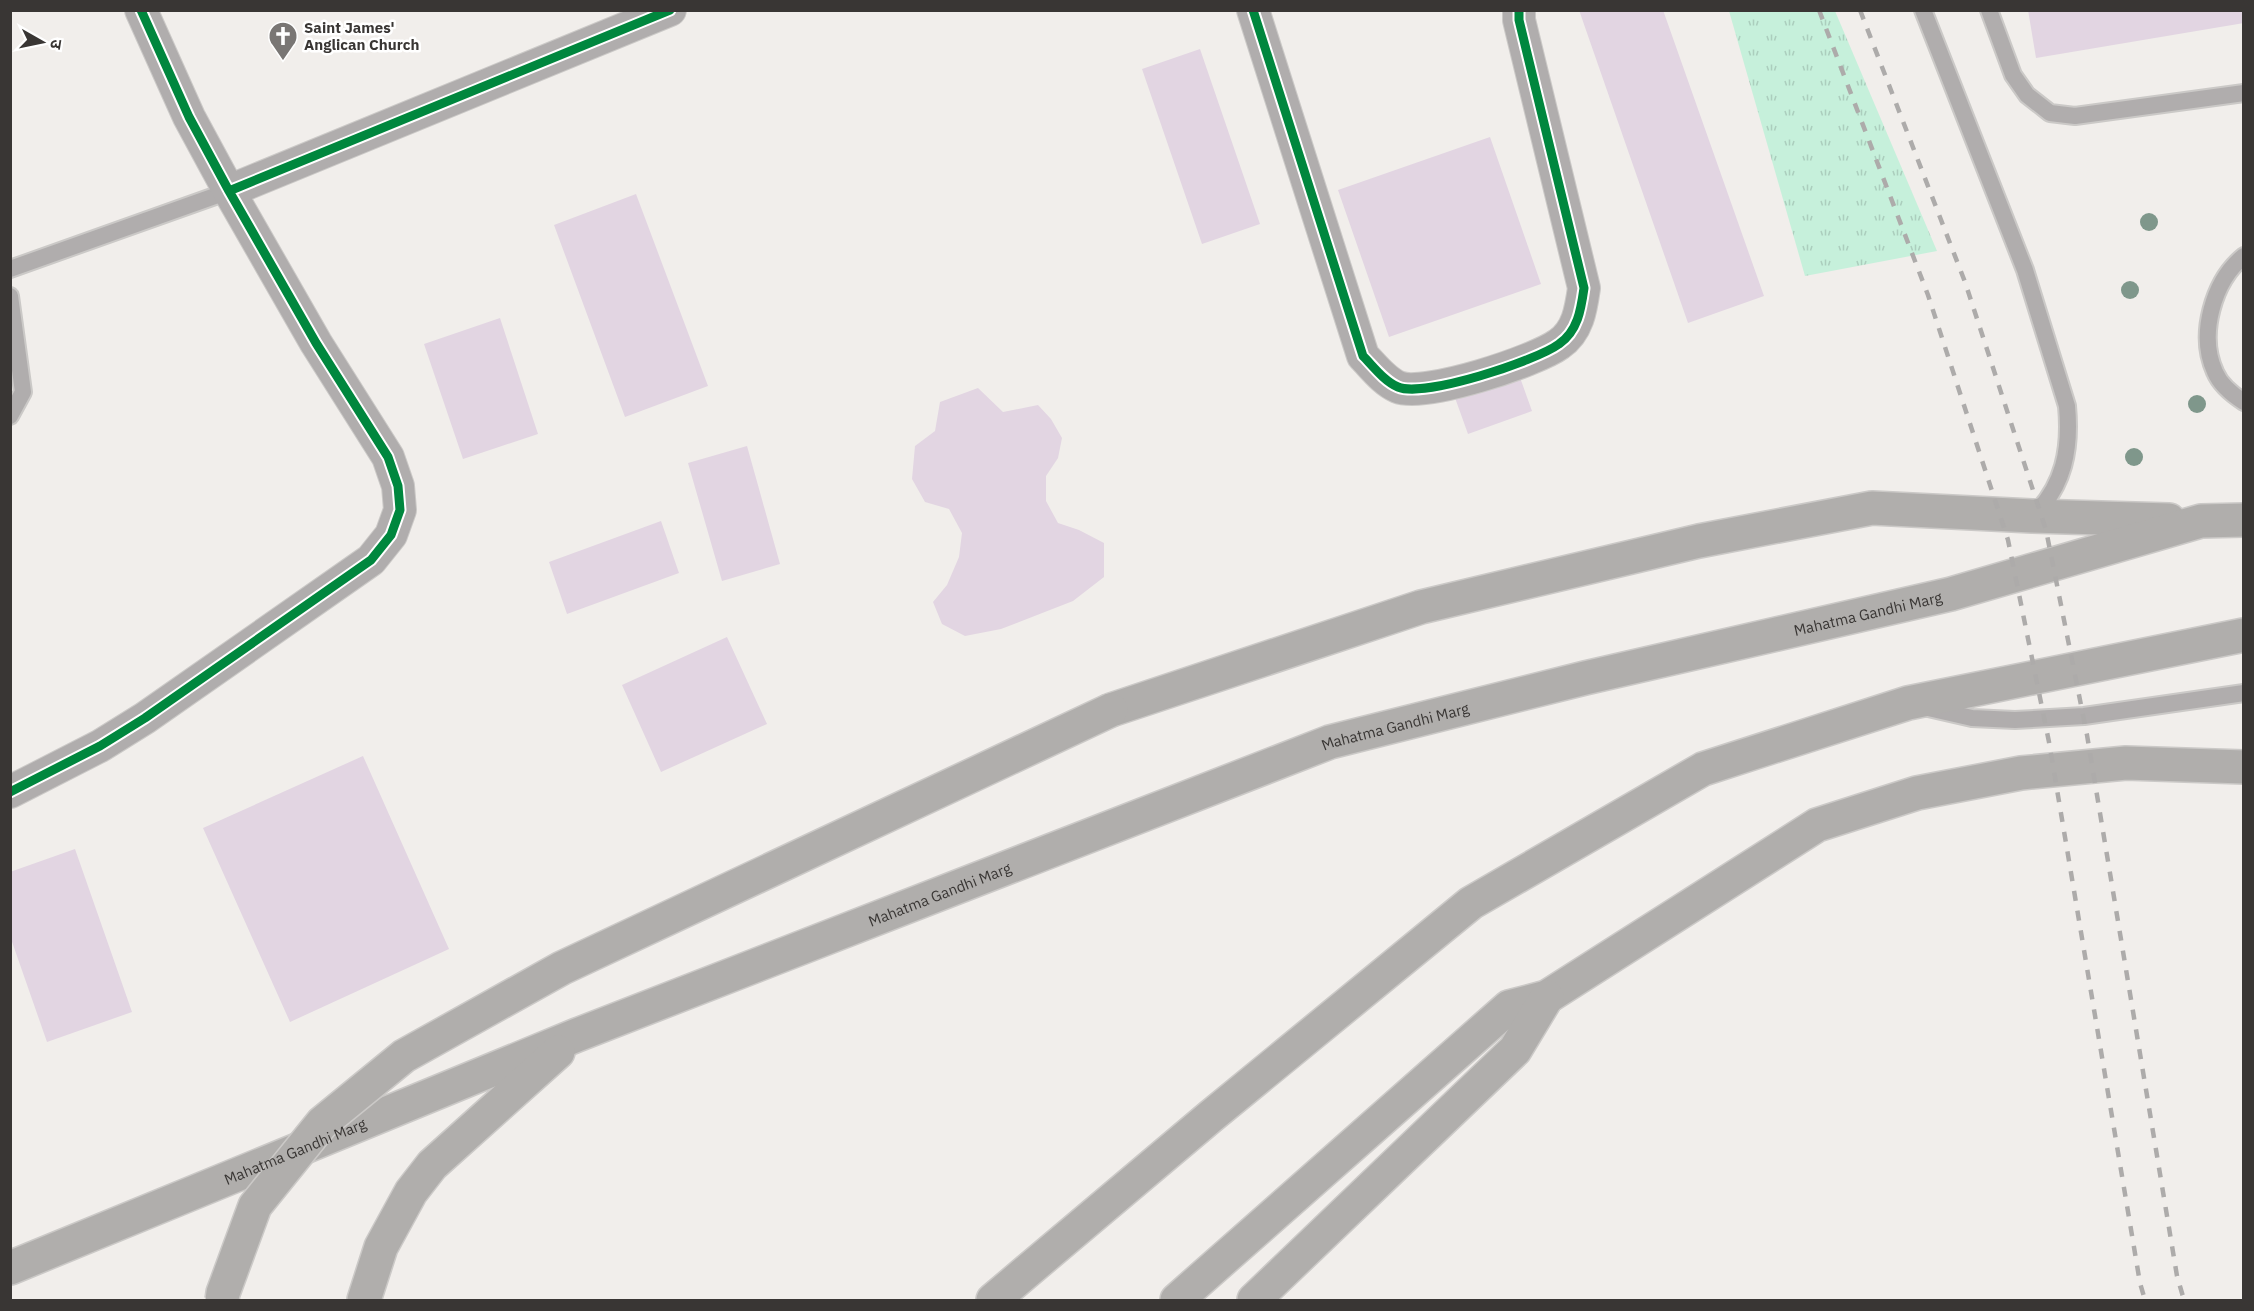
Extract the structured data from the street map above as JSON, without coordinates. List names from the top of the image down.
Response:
{
  "streets": {
    "highway": ["Mahatma Gandhi Marg"]
  },
  "places": {
    "church": ["Saint James' Anglican Church"]
  },
  "north": "right"
}
